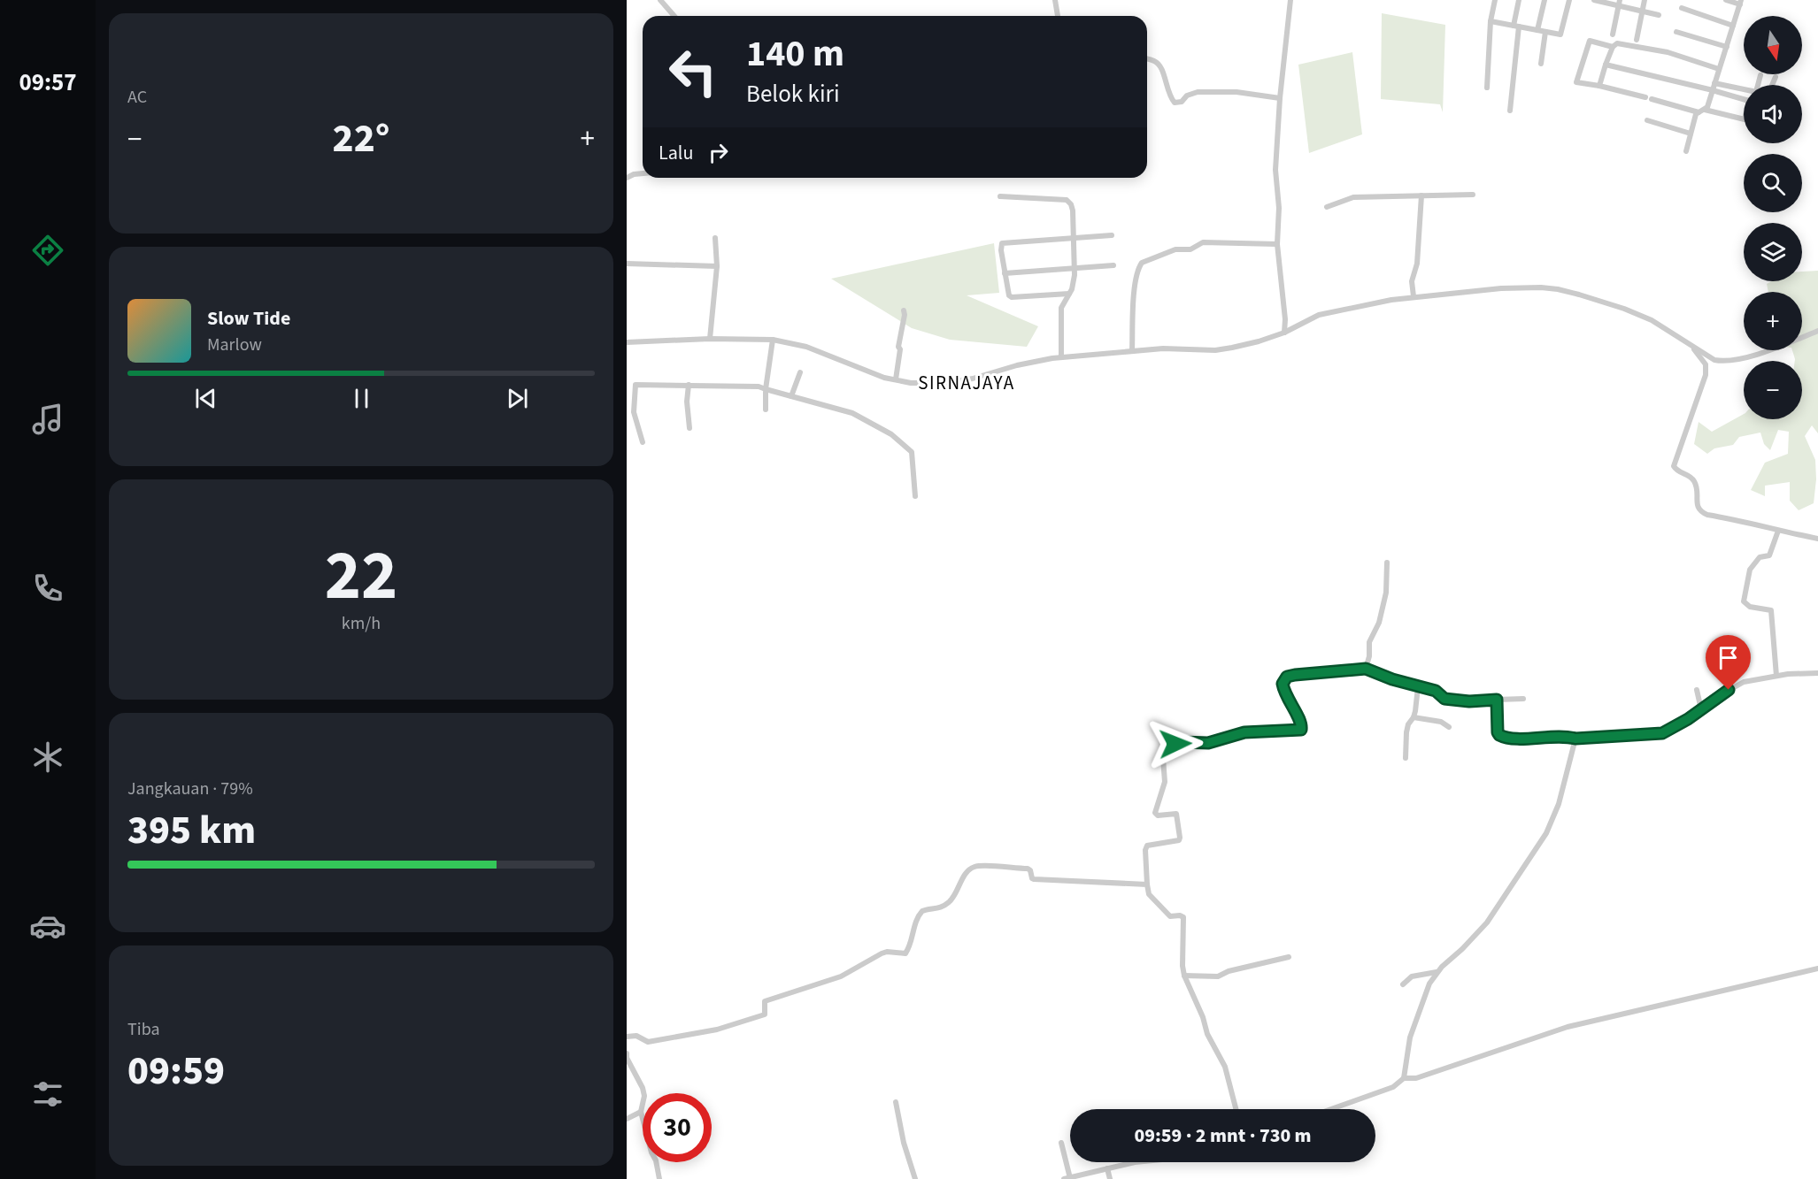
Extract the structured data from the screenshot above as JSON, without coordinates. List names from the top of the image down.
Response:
{
  "districts": ["SIRNAJAYA"],
  "north": "bottom",
  "page": {
    "tabs": "09:57",
    "tile": [
      "AC",
      ["22", "km/h"],
      ["Jangkauan · 79%", "395 km"],
      ["Tiba", "09:59"]
    ],
    "map_buttons": ["+", "−"],
    "turn": ["140 m", "Belok kiri"],
    "heat": ["−", "22°", "+"],
    "then": "Lalu",
    "song": ["Slow Tide", "Marlow"],
    "limit": "30",
    "trip": "09:59 · 2 mnt · 730 m"
  }
}
